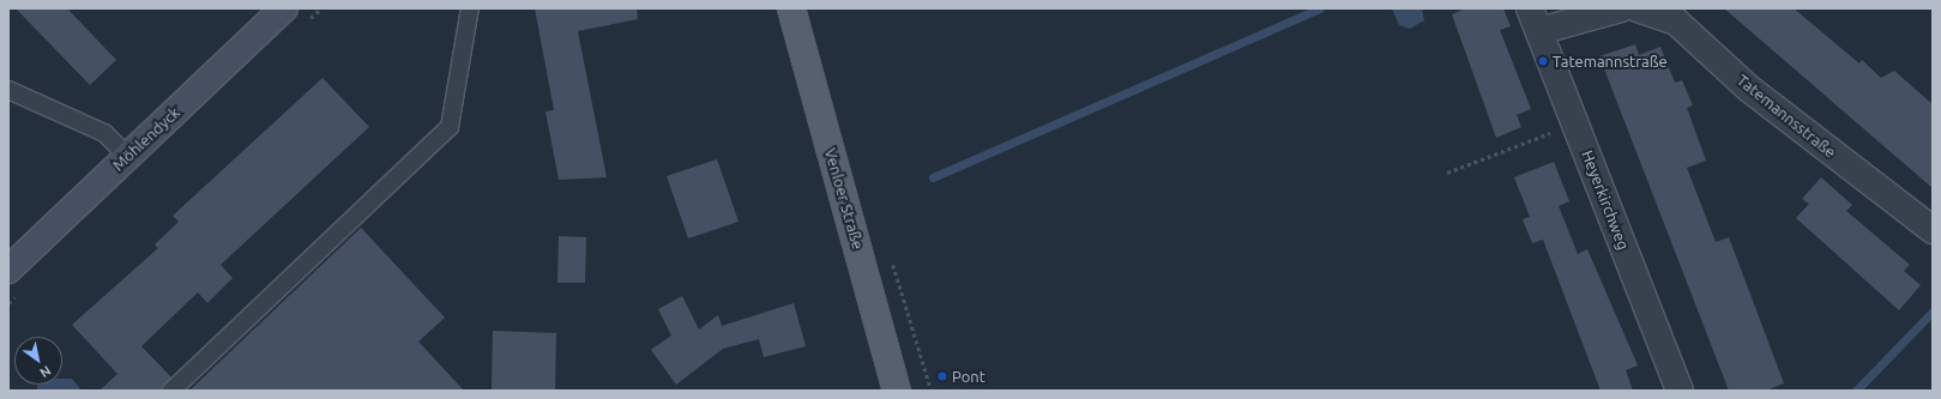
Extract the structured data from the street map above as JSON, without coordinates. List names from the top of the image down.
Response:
{
  "streets": {
    "main road": ["Venloer Straße"],
    "street": ["Tatemannsstraße", "Möhlendyck", "Heyerkirchweg"]
  },
  "places": ["Tatemannstraße", "Pont"],
  "north": "bottom right"
}
